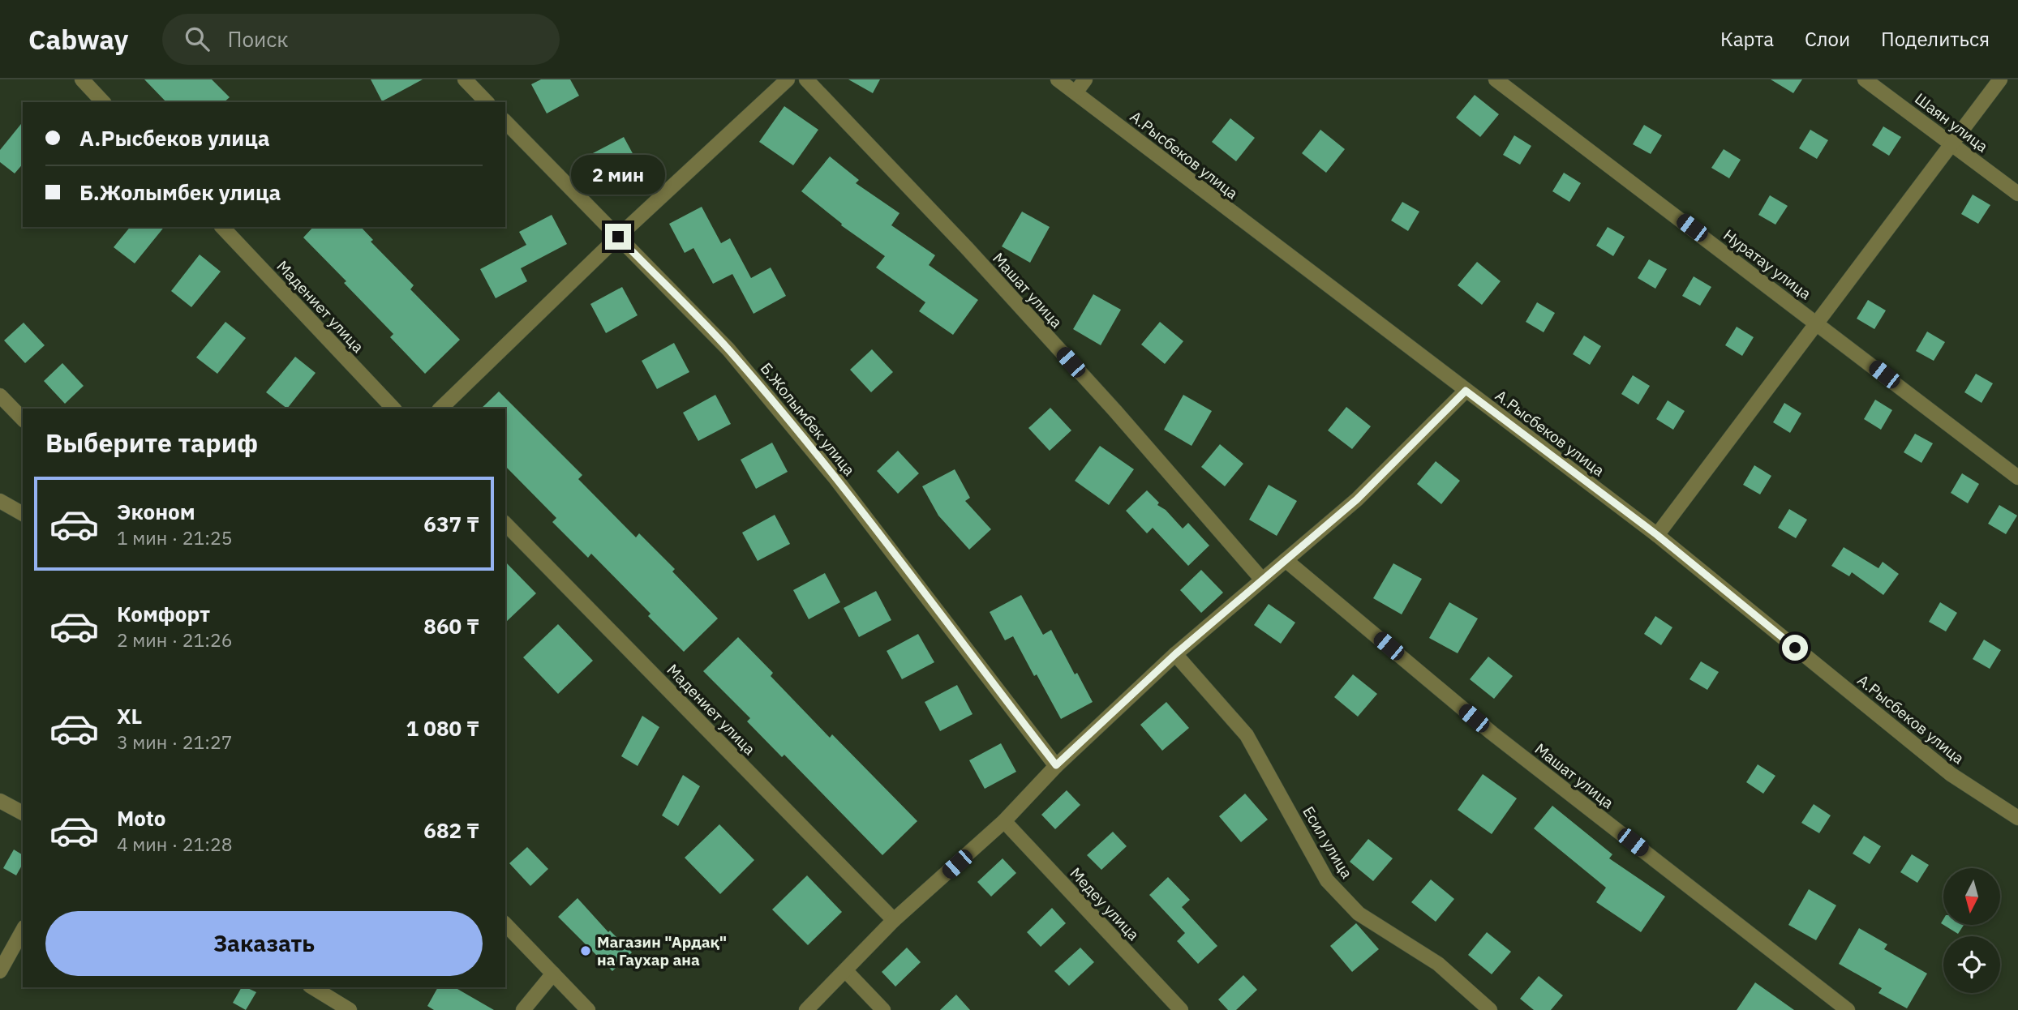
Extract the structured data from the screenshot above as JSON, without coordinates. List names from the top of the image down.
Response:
{
  "streets": {
    "street": [
      "Шаян улица",
      "А.Рысбеков улица",
      "Нуратау улица",
      "Машат улица",
      "Мадениет улица",
      "Б.Жолымбек улица",
      "Есил улица",
      "Медеу улица"
    ]
  },
  "places": ["Магазин \"Ардақ\" на Гаухар ана"],
  "north": "bottom",
  "page": {
    "header": "Cabway",
    "search": "Поиск",
    "nav": ["Карта", "Слои", "Поделиться"],
    "banner": ["А.Рысбеков улица", "Б.Жолымбек улица"],
    "bubble": "2 мин",
    "heading": "Выберите тариф",
    "list": [
      {
        "name": "Эконом",
        "note": "1 мин · 21:25",
        "value": "637 ₸"
      },
      {
        "name": "Комфорт",
        "note": "2 мин · 21:26",
        "value": "860 ₸"
      },
      {
        "name": "XL",
        "note": "3 мин · 21:27",
        "value": "1 080 ₸"
      },
      {
        "name": "Moto",
        "note": "4 мин · 21:28",
        "value": "682 ₸"
      }
    ],
    "buttons": "Заказать"
  }
}
